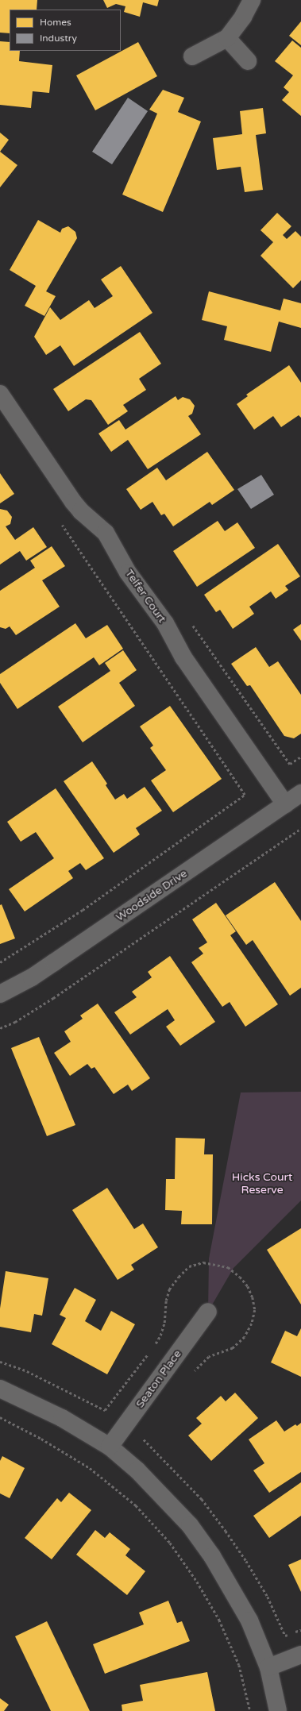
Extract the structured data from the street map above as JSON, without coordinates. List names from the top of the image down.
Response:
{
  "streets": {
    "street": ["Telfer Court", "Woodside Drive", "Seaton Place"]
  },
  "crossings": [
    ["Telfer Court", "Woodside Drive"]
  ],
  "parks": ["Hicks Court Reserve"],
  "legend": ["Homes", "Industry"]
}
